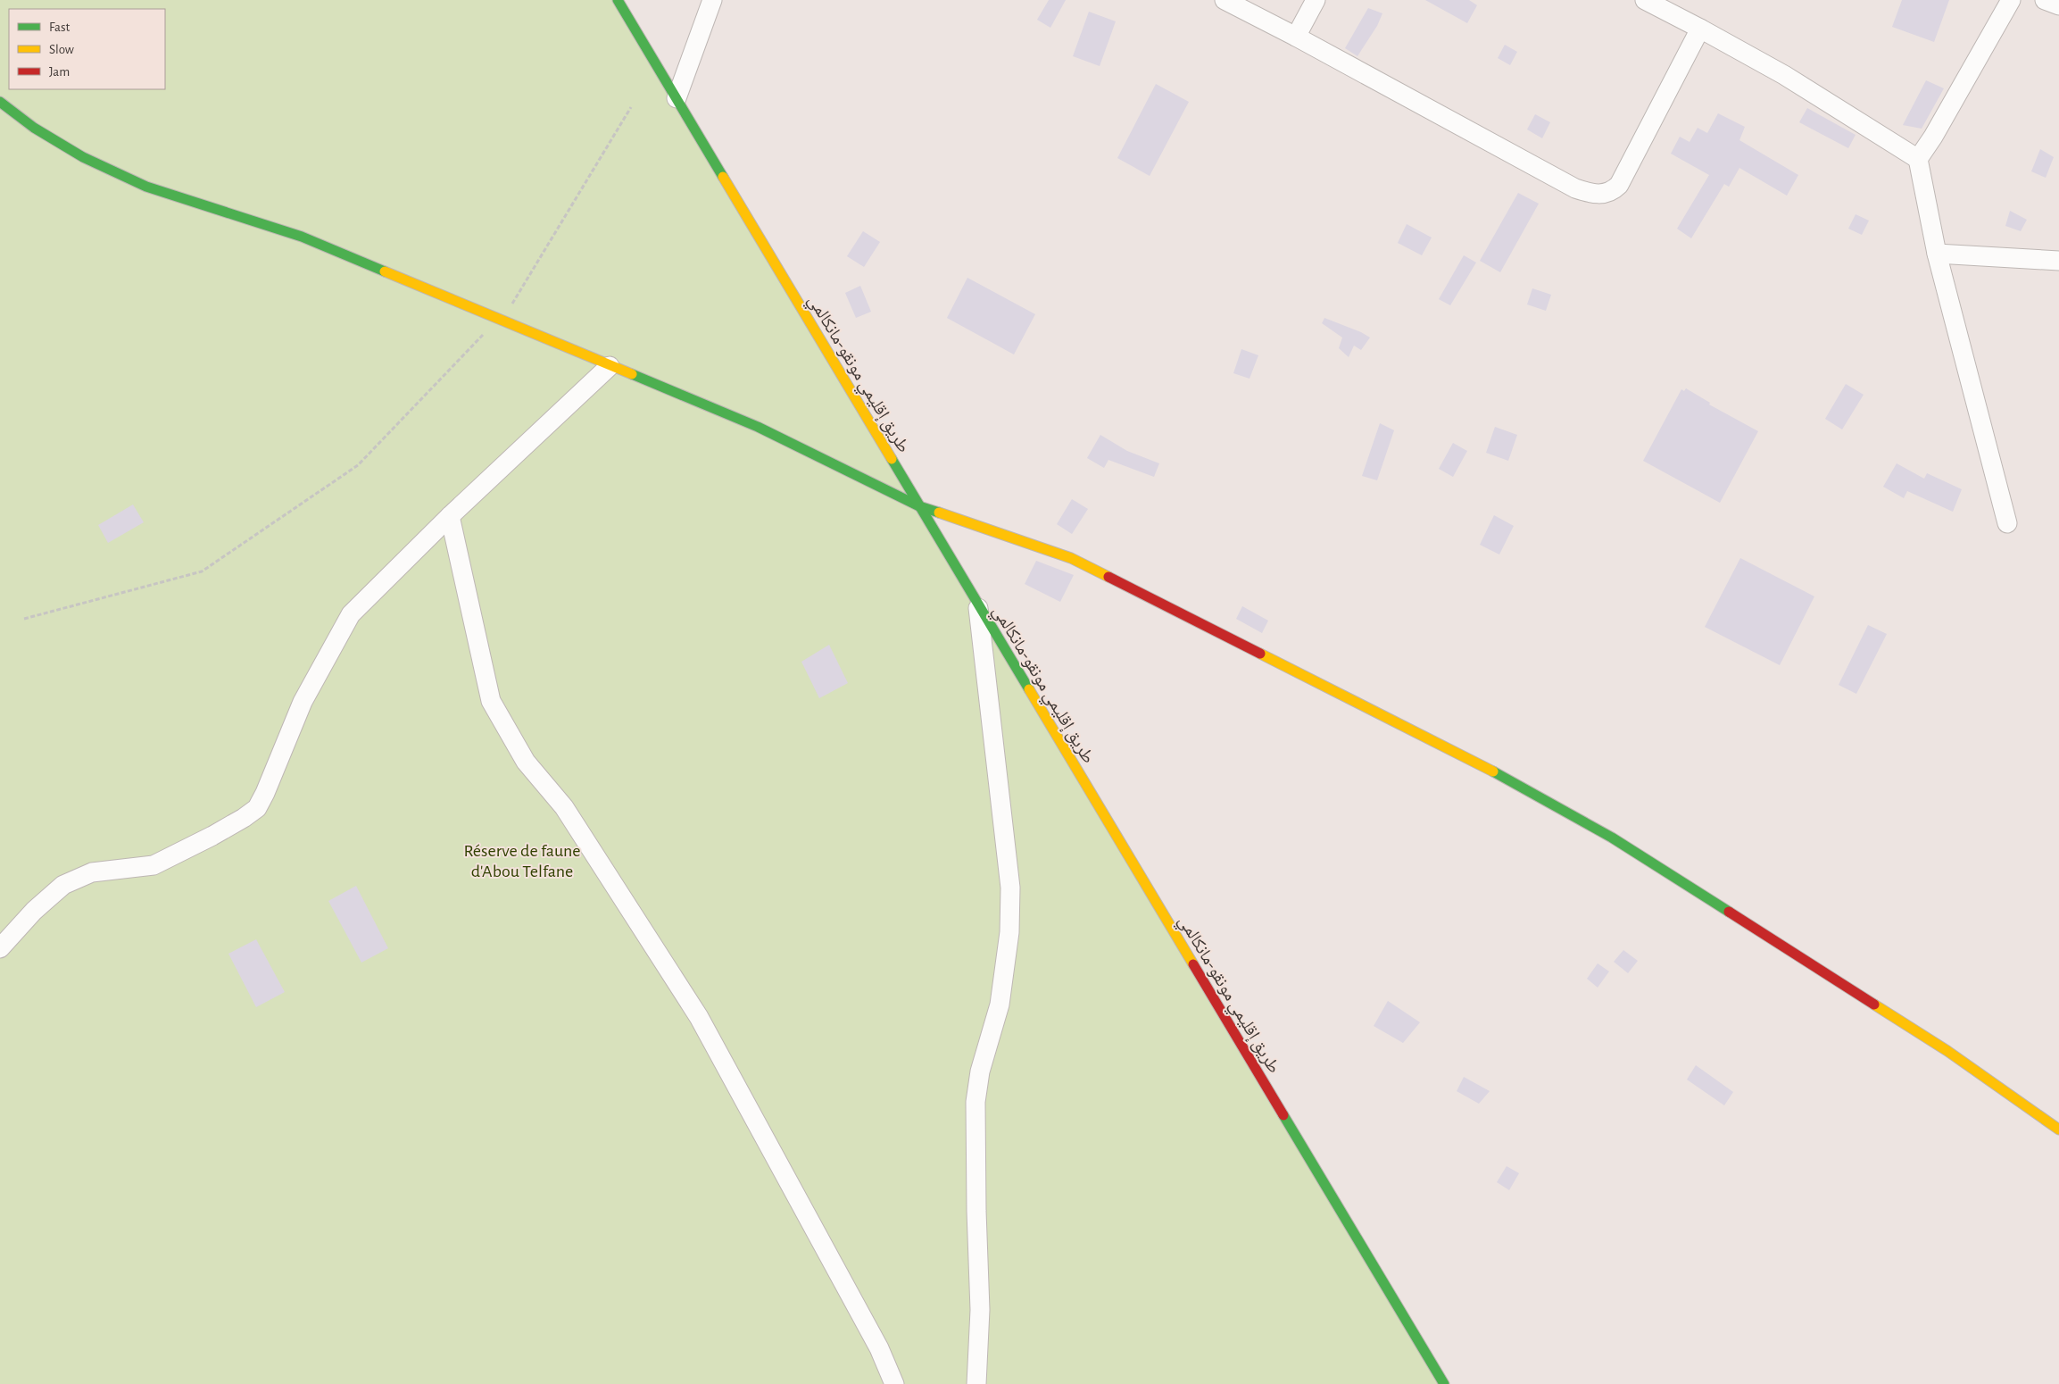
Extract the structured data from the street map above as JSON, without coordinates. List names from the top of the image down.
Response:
{
  "streets": {
    "main road": ["طريق إقليمي مونقو-مانكالمي"]
  },
  "parks": ["Réserve de faune d'Abou Telfane"],
  "legend": ["Fast", "Slow", "Jam"]
}
